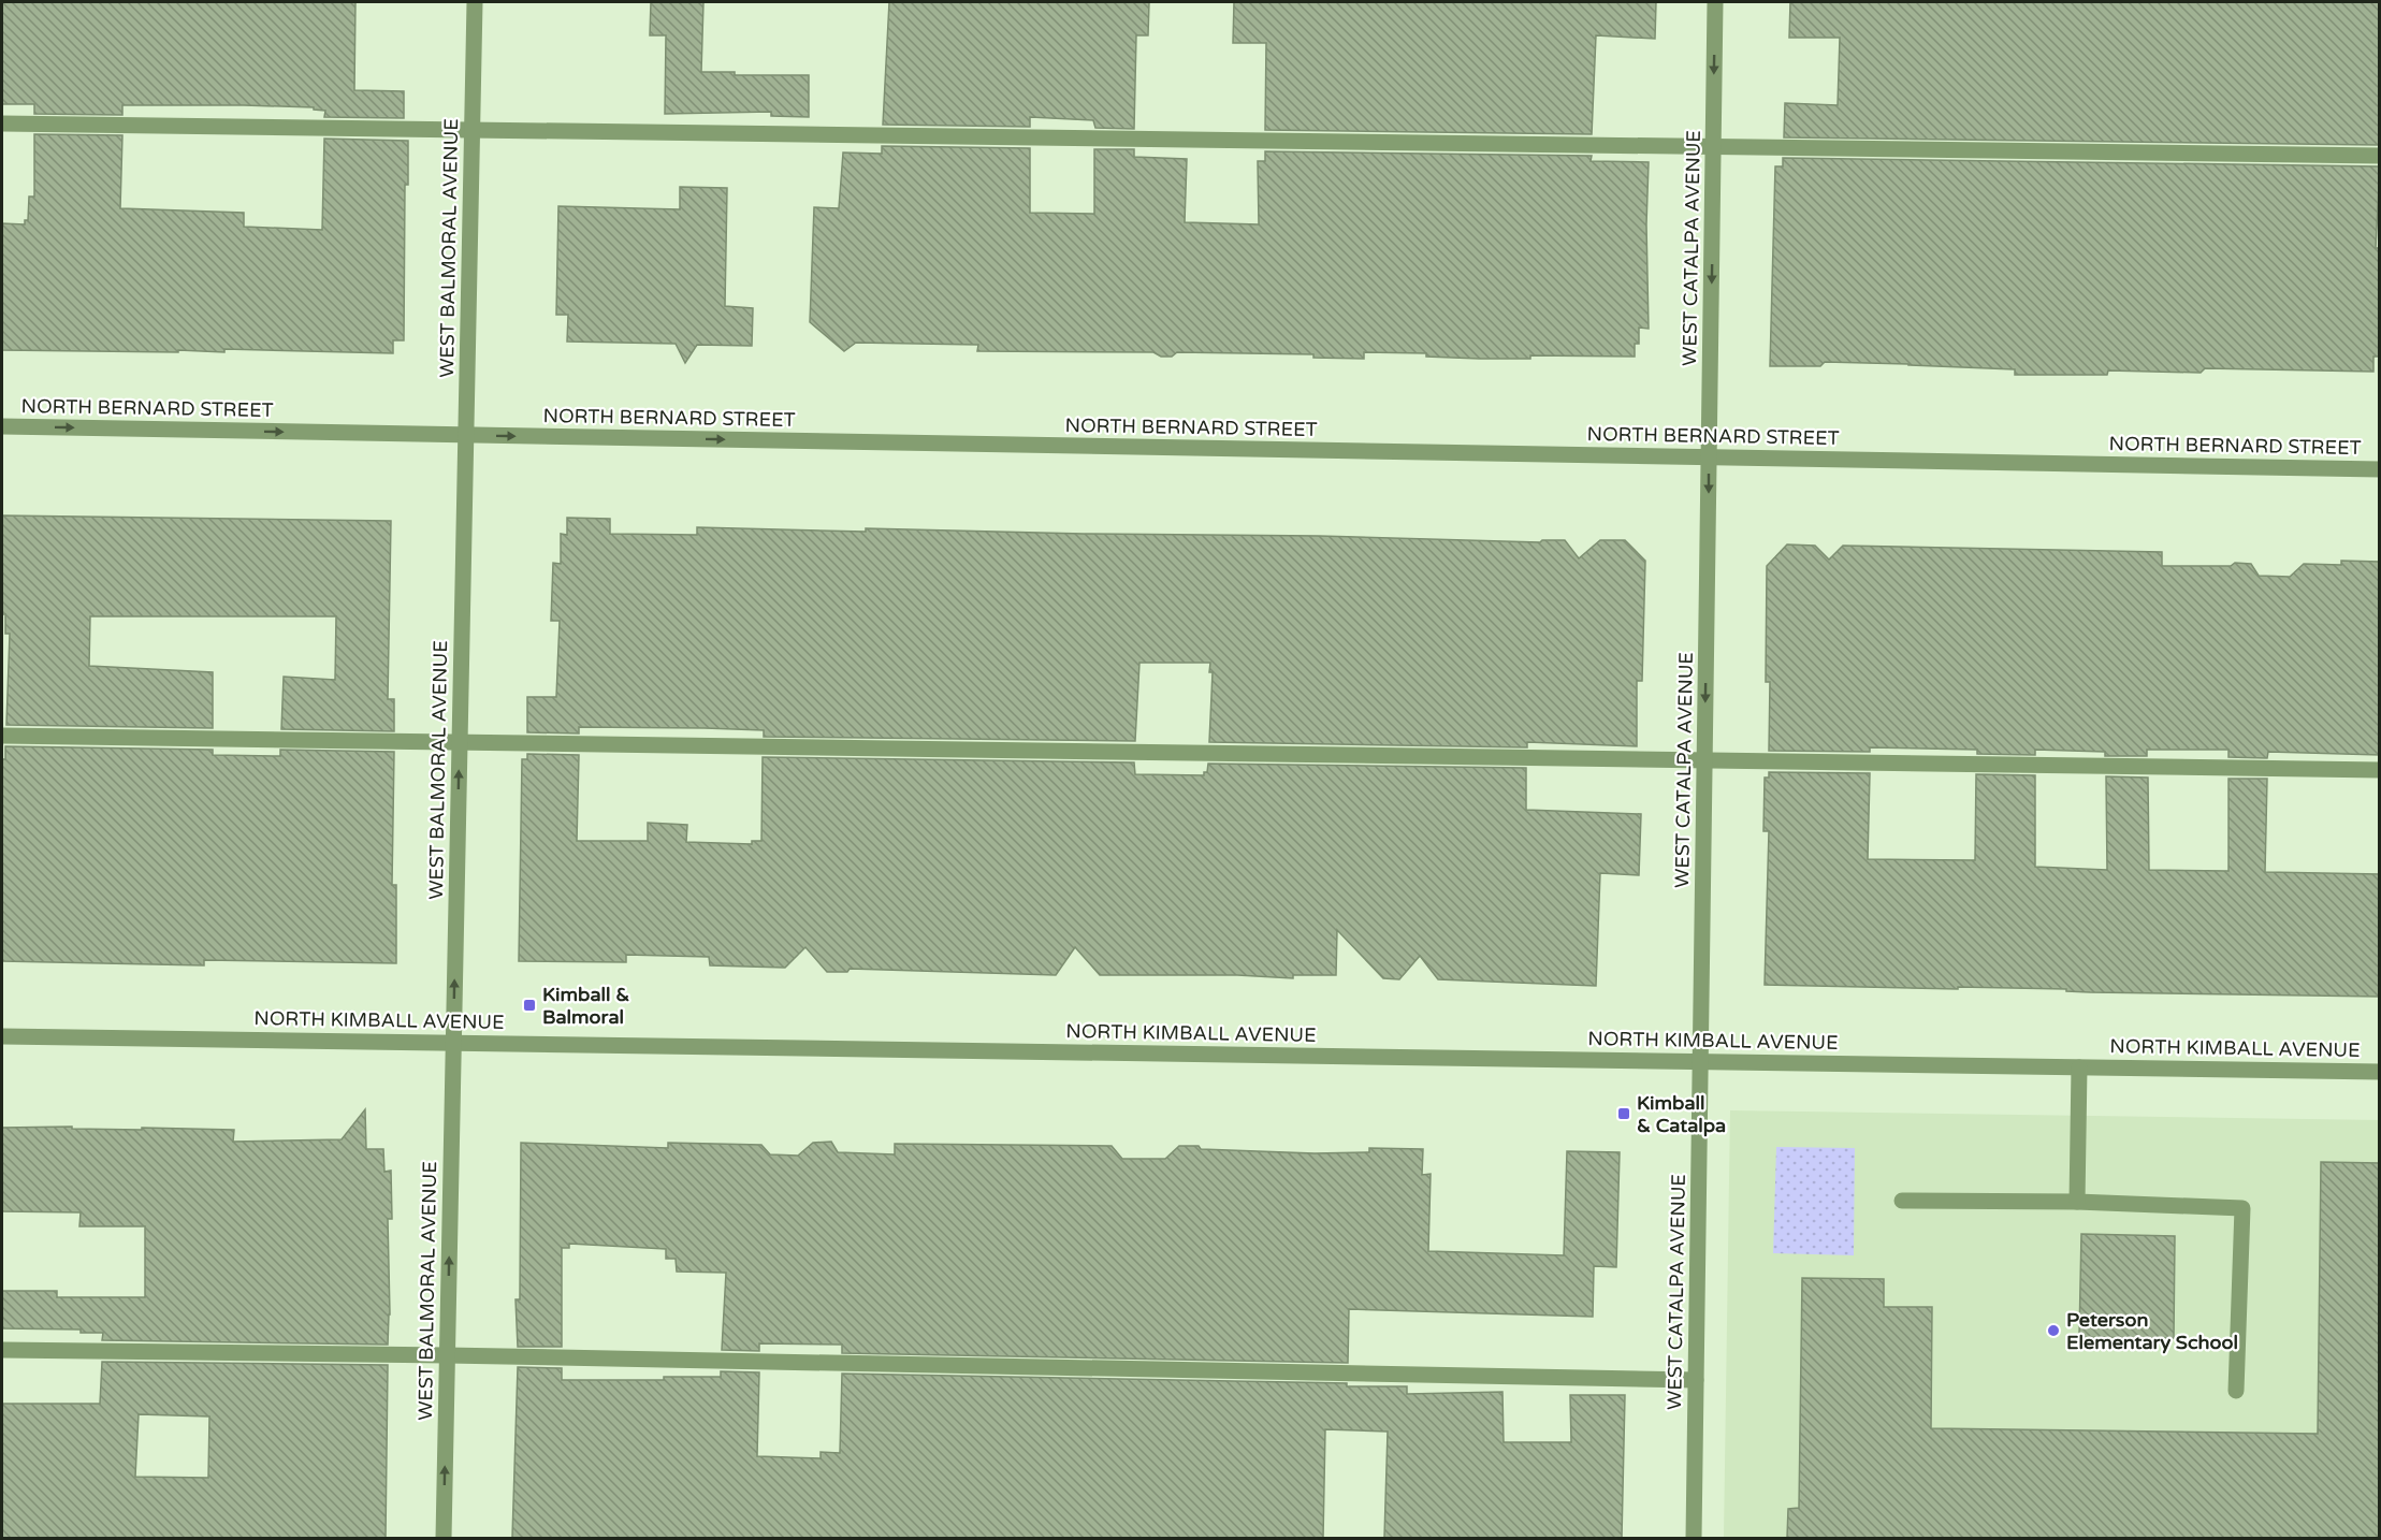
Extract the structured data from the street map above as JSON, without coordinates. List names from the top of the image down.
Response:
{
  "streets": {
    "street": [
      "WEST BALMORAL AVENUE",
      "WEST CATALPA AVENUE",
      "NORTH BERNARD STREET",
      "NORTH KIMBALL AVENUE"
    ]
  },
  "crossings": [
    ["WEST BALMORAL AVENUE", "NORTH BERNARD STREET"],
    ["WEST BALMORAL AVENUE", "NORTH KIMBALL AVENUE"],
    ["WEST CATALPA AVENUE", "NORTH BERNARD STREET"],
    ["WEST CATALPA AVENUE", "NORTH KIMBALL AVENUE"]
  ],
  "one_way": ["WEST BALMORAL AVENUE", "WEST CATALPA AVENUE", "NORTH BERNARD STREET"],
  "places": {
    "transit": ["Kimball & Balmoral", "Kimball & Catalpa"],
    "other": ["Peterson Elementary School"]
  }
}
